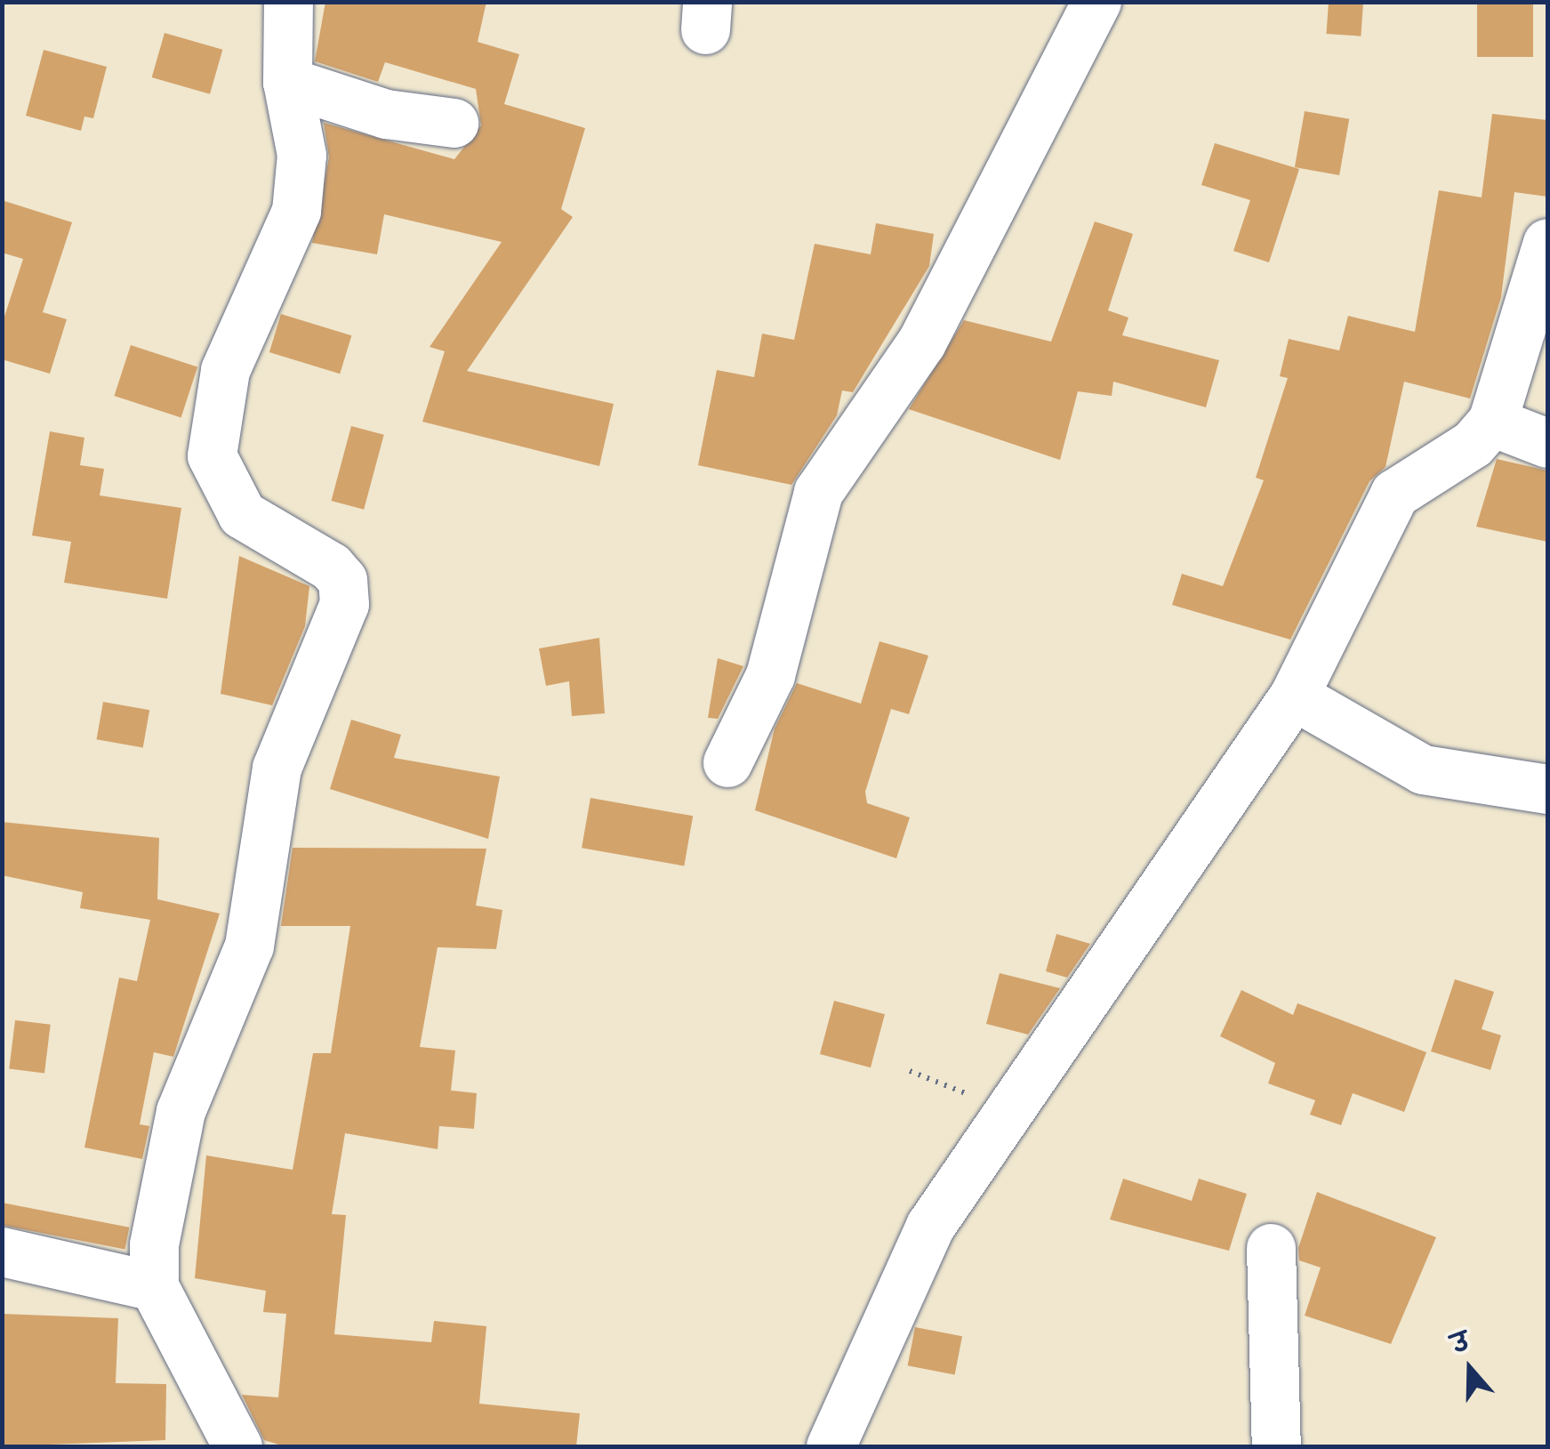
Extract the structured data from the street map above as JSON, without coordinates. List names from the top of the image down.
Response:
{
  "north": "top"
}
